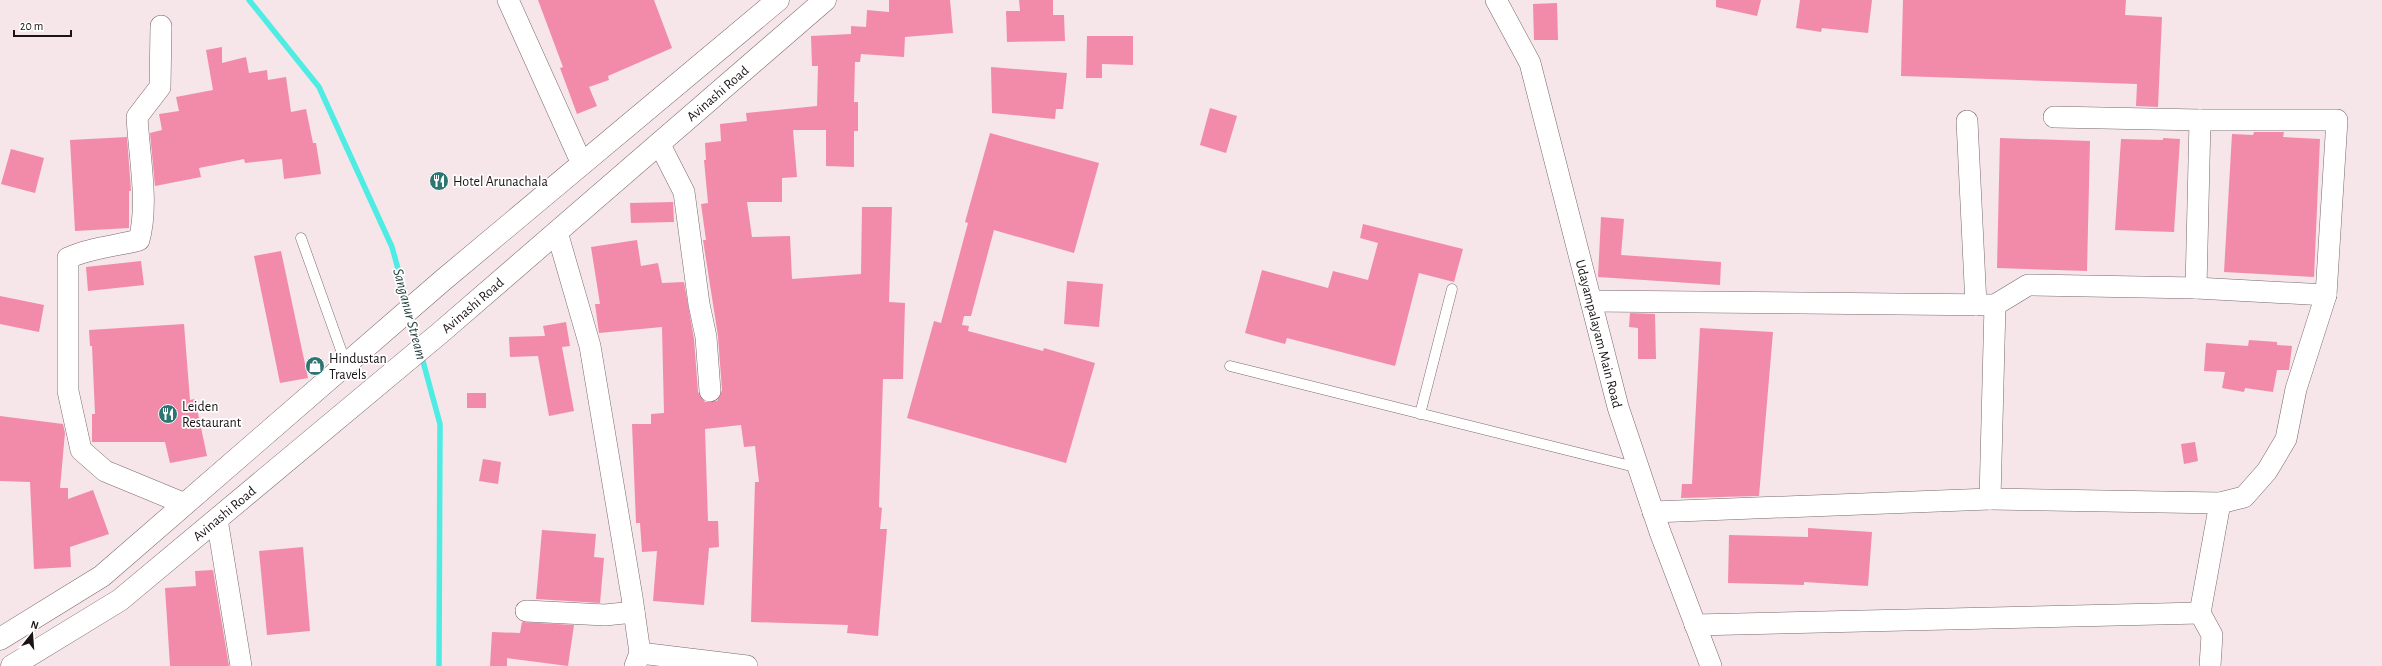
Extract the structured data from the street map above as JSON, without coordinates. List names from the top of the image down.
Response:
{
  "streets": {
    "main road": ["Avinashi Road"],
    "street": ["Udayampalayam Main Road"]
  },
  "water": ["Sanganur Stream"],
  "places": {
    "restaurant": ["Hotel Arunachala", "Leiden Restaurant"],
    "shop": ["Hindustan Travels"]
  },
  "scale_bar": "20 m",
  "north": "top"
}
